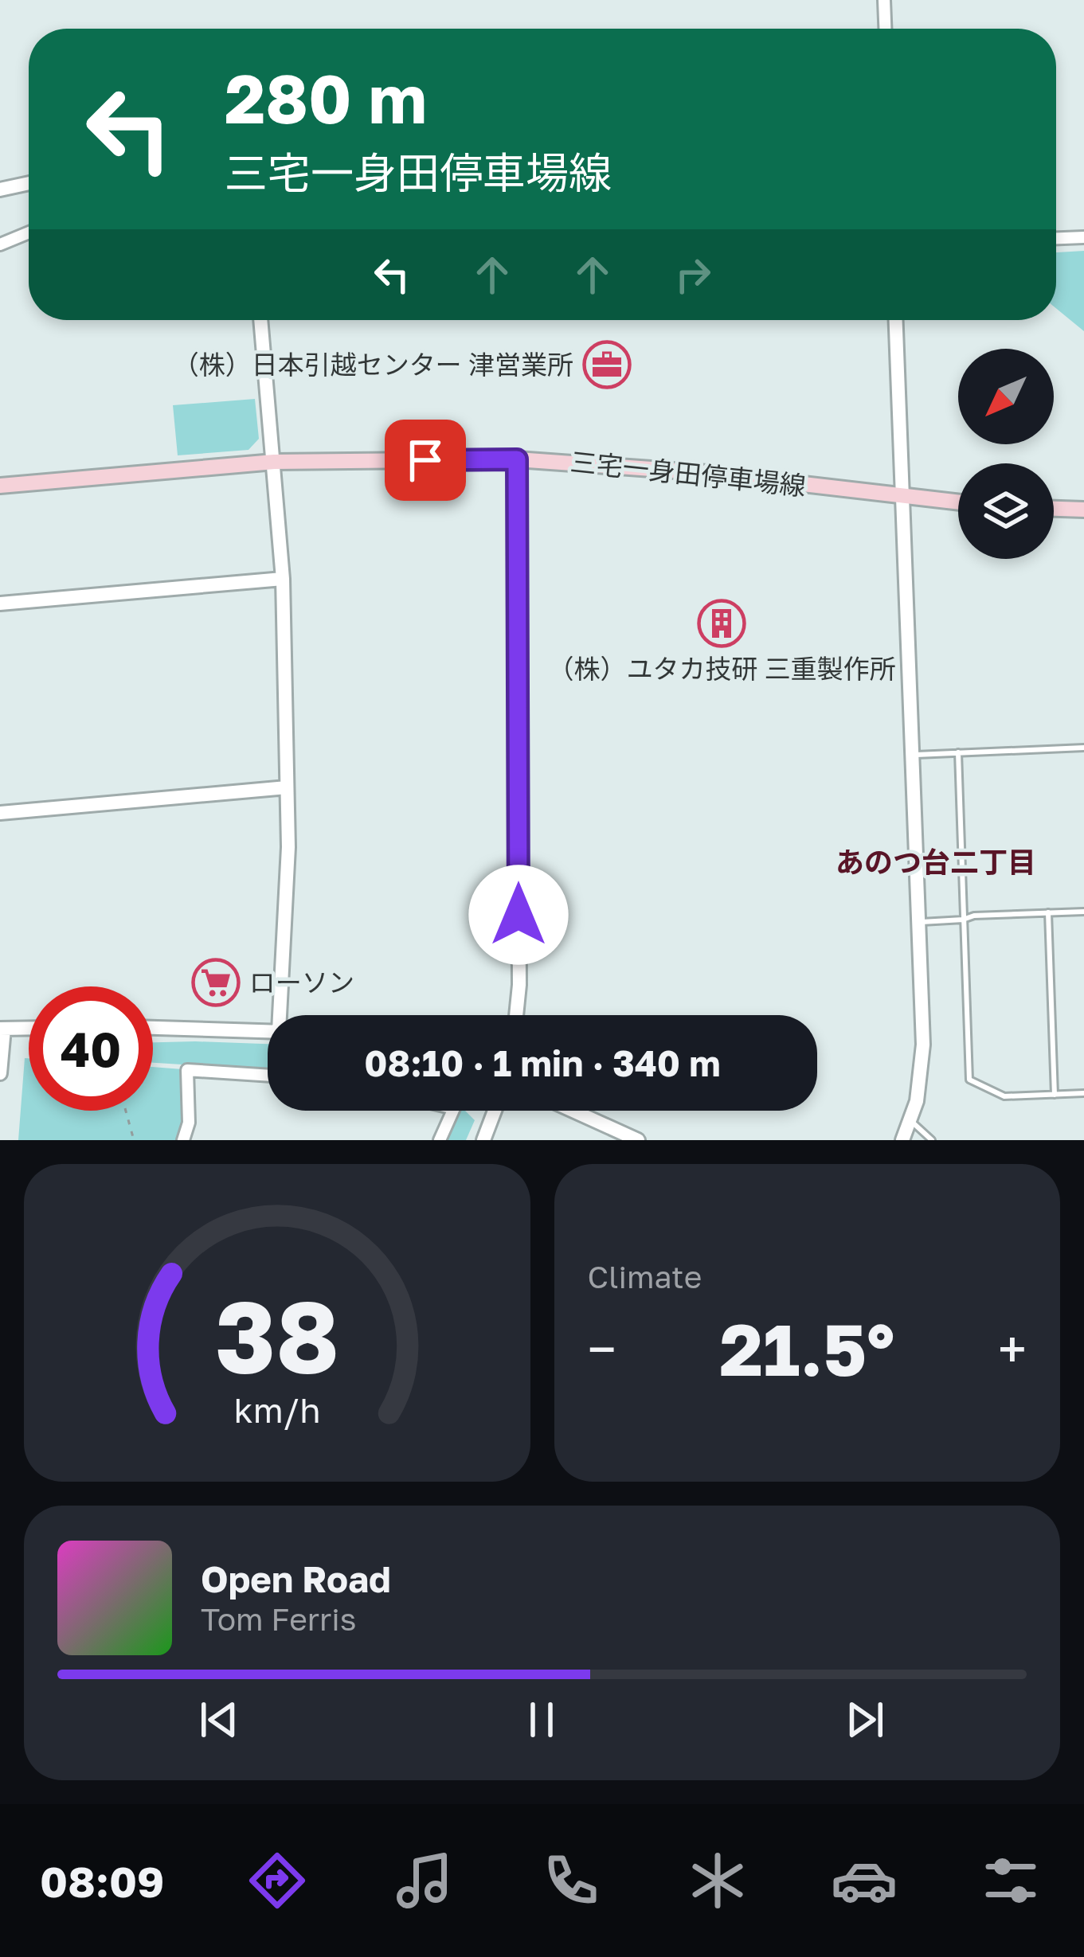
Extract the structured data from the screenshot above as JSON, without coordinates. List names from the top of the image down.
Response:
{
  "streets": {
    "main road": ["三宅一身田停車場線"]
  },
  "districts": ["あのつ台二丁目"],
  "places": {
    "office": ["（株）日本引越センター 津営業所"],
    "building": ["（株）ユタカ技研 三重製作所"],
    "supermarket": ["ローソン"]
  },
  "north": "bottom left",
  "page": {
    "turn": ["280 m", "三宅一身田停車場線"],
    "limit": "40",
    "trip": "08:10 · 1 min · 340 m",
    "tile": "Climate",
    "heat": ["−", "21.5°", "+"],
    "song": ["Open Road", "Tom Ferris"],
    "tabs": "08:09",
    "gauge": ["38", "km/h"]
  }
}
